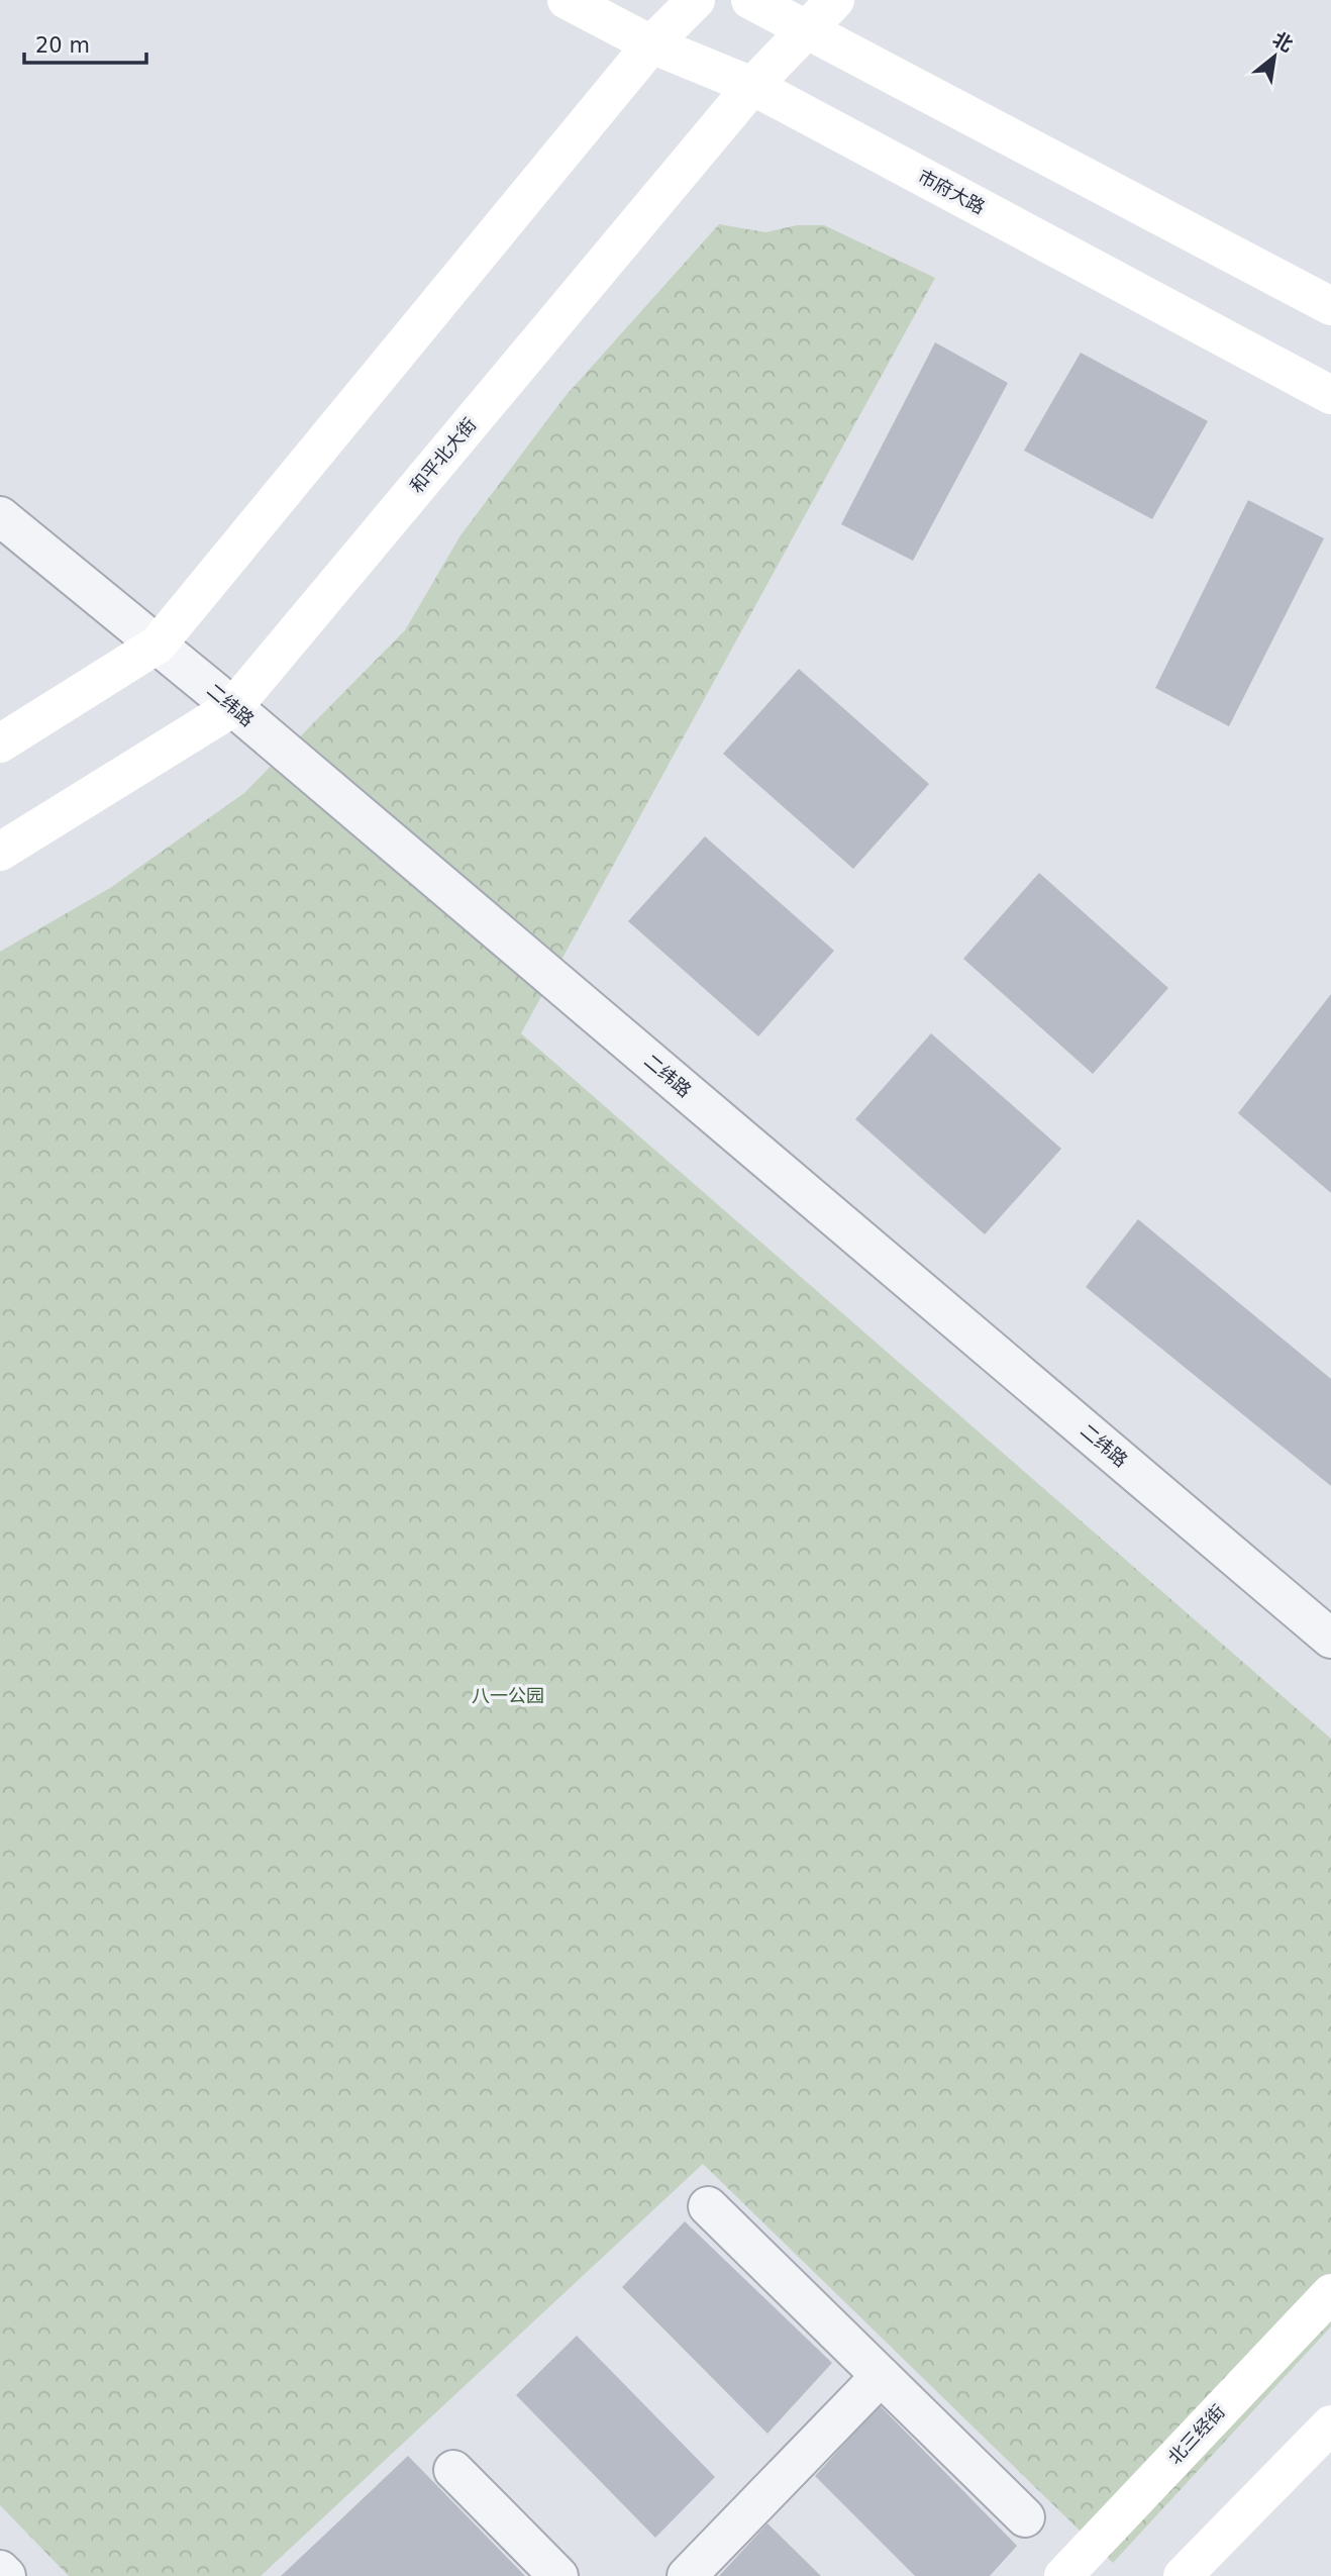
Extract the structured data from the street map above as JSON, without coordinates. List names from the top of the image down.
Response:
{
  "streets": {
    "main road": ["市府大路", "和平北大街", "北三经街"],
    "street": ["二纬路"]
  },
  "crossings": [
    ["市府大路", "和平北大街"],
    ["和平北大街", "二纬路"]
  ],
  "parks": ["八一公园"],
  "scale_bar": "20 m",
  "north": "top right"
}
